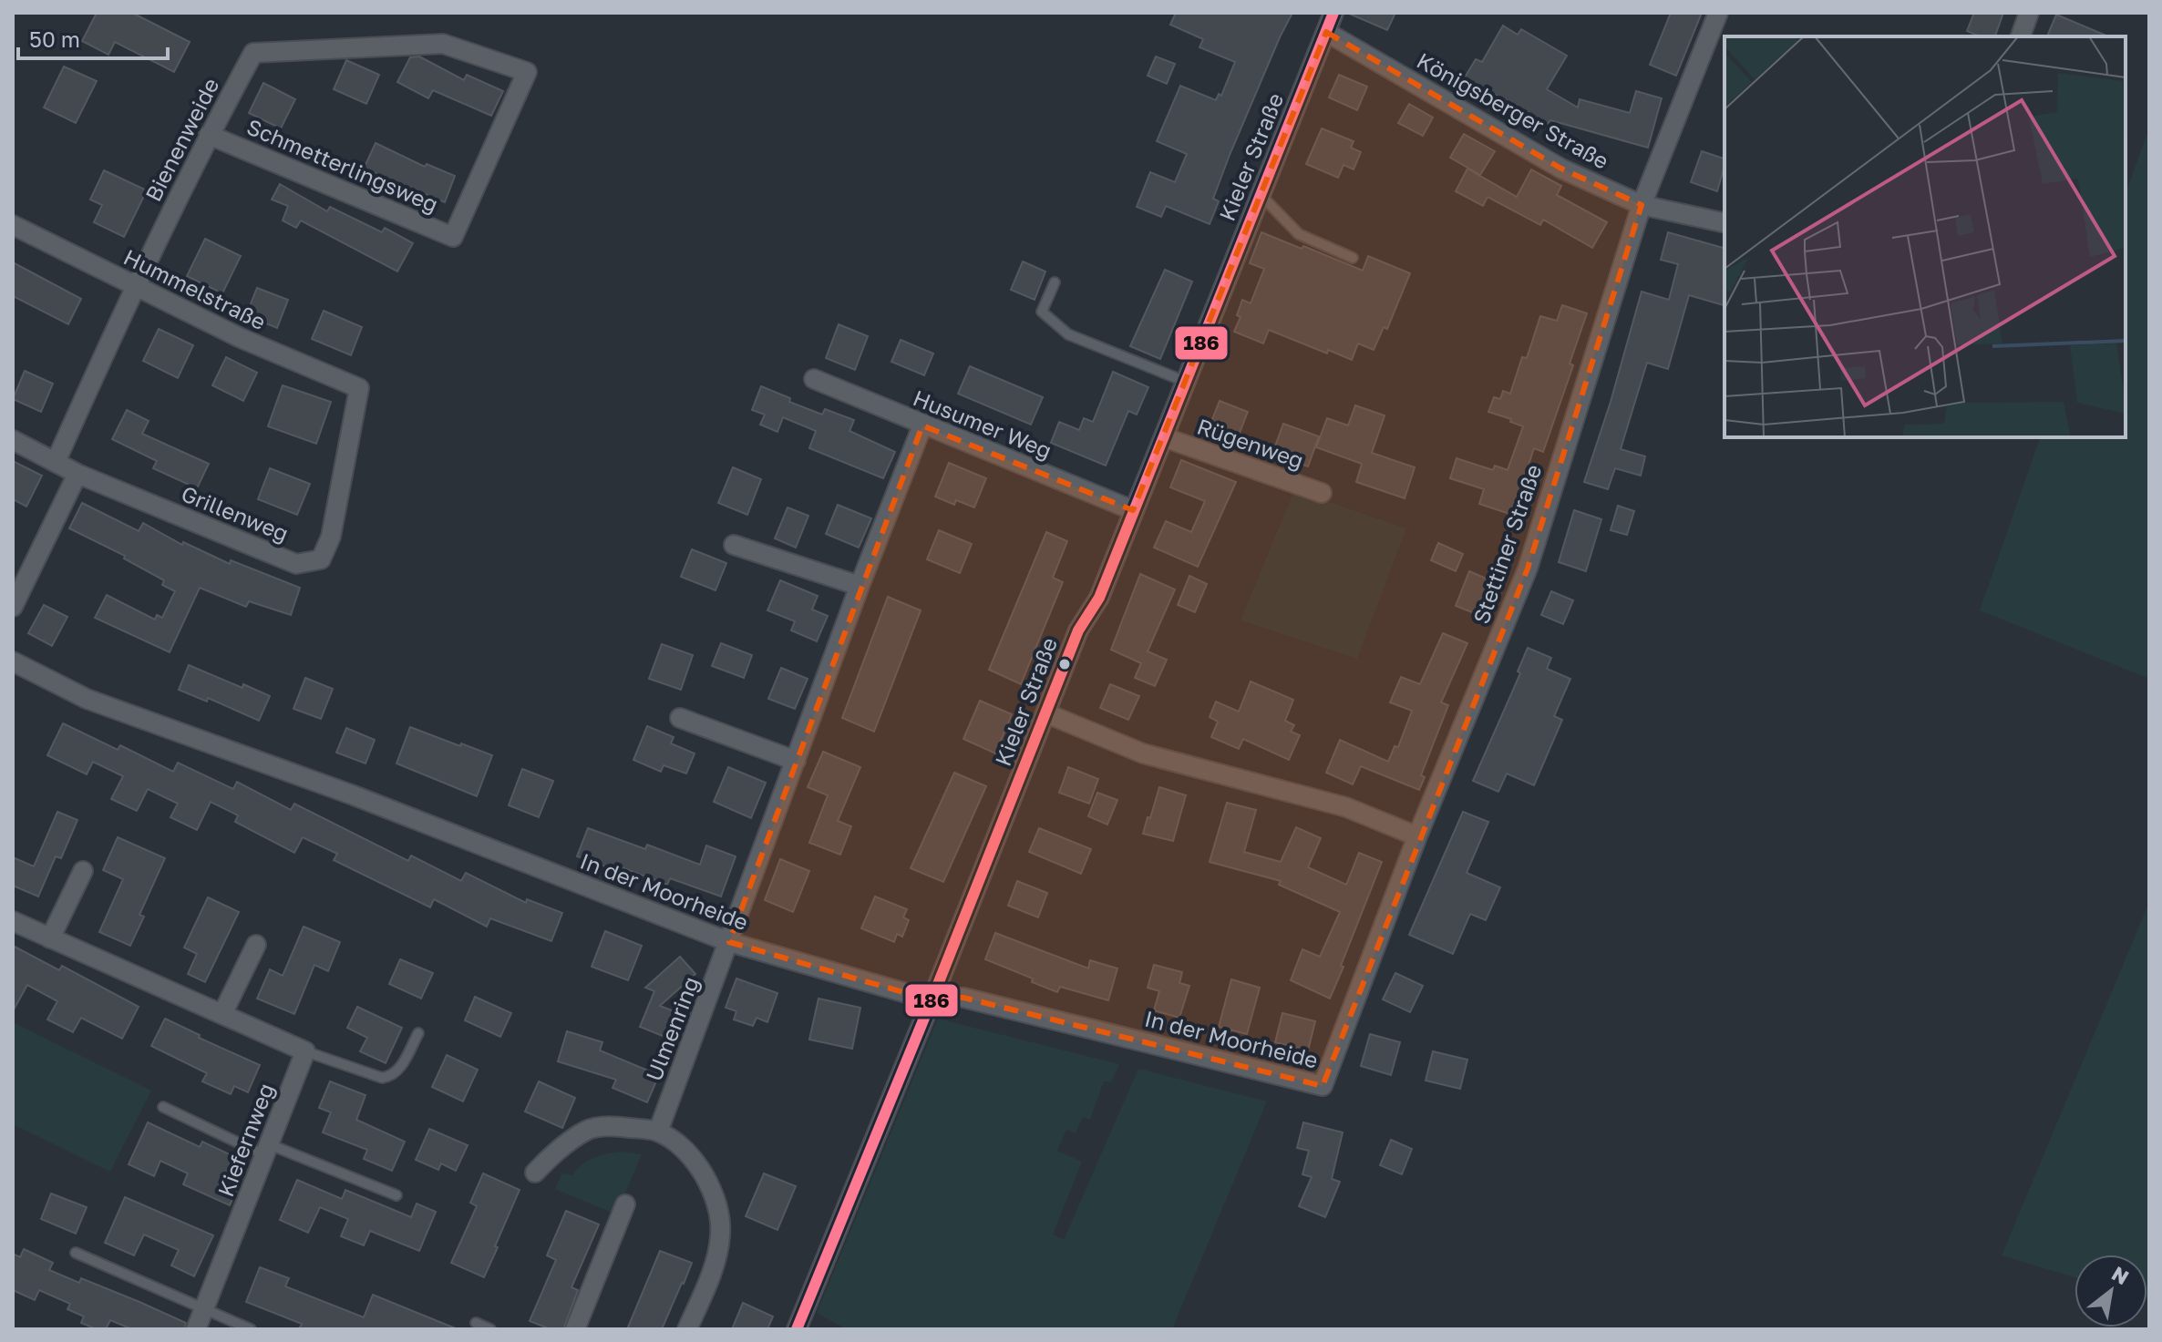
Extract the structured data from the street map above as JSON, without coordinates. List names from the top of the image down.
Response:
{
  "streets": {
    "street": [
      "Königsberger Straße",
      "Bienenweide",
      "Kieler Straße",
      "Schmetterlingsweg",
      "Hummelstraße",
      "Husumer Weg",
      "Rügenweg",
      "Grillenweg",
      "Stettiner Straße",
      "In der Moorheide",
      "Ulmenring",
      "Kiefernweg"
    ]
  },
  "crossings": [
    ["Königsberger Straße", "Kieler Straße"],
    ["Königsberger Straße", "Stettiner Straße"],
    ["Bienenweide", "Schmetterlingsweg"],
    ["Bienenweide", "Hummelstraße"],
    ["Bienenweide", "Grillenweg"],
    ["Kieler Straße", "Husumer Weg"],
    ["Kieler Straße", "Rügenweg"],
    ["Kieler Straße", "In der Moorheide"],
    ["Hummelstraße", "Grillenweg"],
    ["Husumer Weg", "Ulmenring"],
    ["Stettiner Straße", "In der Moorheide"],
    ["In der Moorheide", "Ulmenring"]
  ],
  "lines": ["transit line 186"],
  "scale_bar": "50 m",
  "north": "top right"
}
